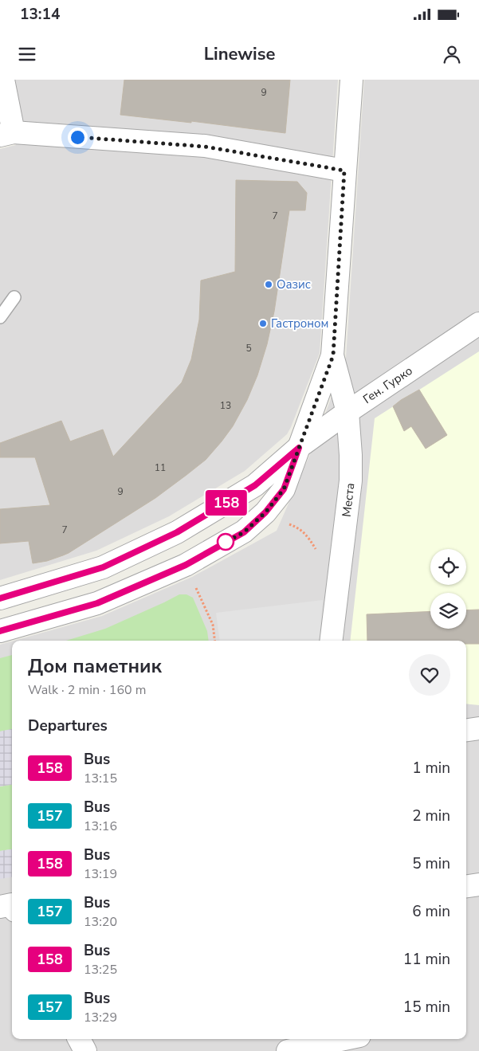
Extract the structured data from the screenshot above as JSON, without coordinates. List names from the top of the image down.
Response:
{
  "streets": {
    "street": ["Ген. Гурко", "Места"]
  },
  "crossings": [
    ["Ген. Гурко", "Места"]
  ],
  "places": ["Оазис", "Гастроном"],
  "lines": ["bus line 158"],
  "house_numbers": [
    "9",
    "7",
    "5",
    "13",
    "11",
    "9",
    "7"
  ],
  "page": {
    "status": "13:14",
    "header": "Linewise",
    "on_map": "158",
    "heading": [
      ["Дом паметник", "Walk · 2 min · 160 m"],
      "Departures"
    ],
    "list": [
      {
        "mark": "158",
        "name": "Bus",
        "note": "13:15",
        "value": "1 min"
      },
      {
        "mark": "157",
        "name": "Bus",
        "note": "13:16",
        "value": "2 min"
      },
      {
        "mark": "158",
        "name": "Bus",
        "note": "13:19",
        "value": "5 min"
      },
      {
        "mark": "157",
        "name": "Bus",
        "note": "13:20",
        "value": "6 min"
      },
      {
        "mark": "158",
        "name": "Bus",
        "note": "13:25",
        "value": "11 min"
      },
      {
        "mark": "157",
        "name": "Bus",
        "note": "13:29",
        "value": "15 min"
      }
    ]
  }
}
